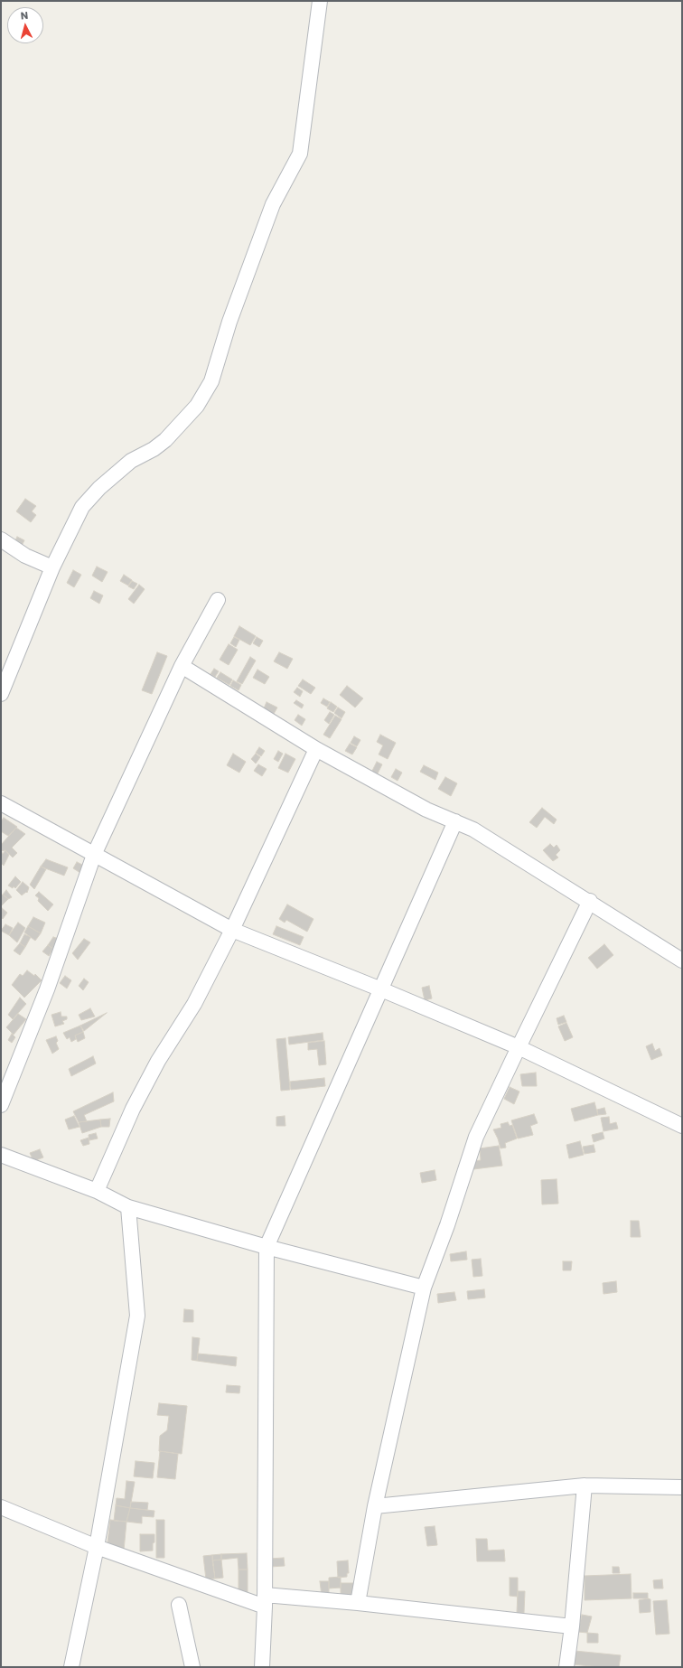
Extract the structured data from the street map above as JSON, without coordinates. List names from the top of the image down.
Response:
{
  "north": "top"
}
